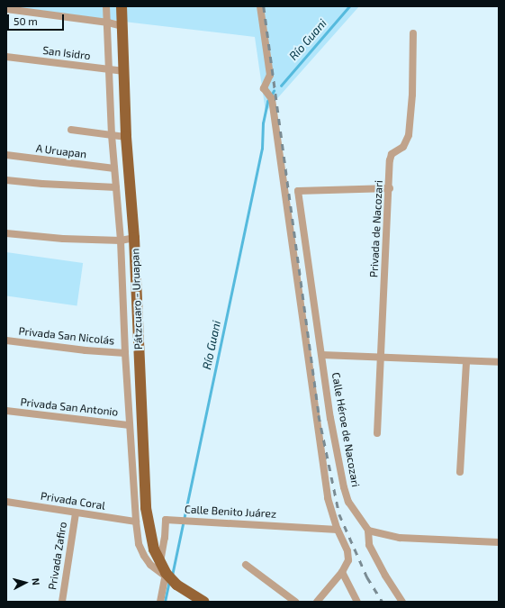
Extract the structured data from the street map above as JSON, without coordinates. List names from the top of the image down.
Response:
{
  "streets": {
    "main road": ["Pátzcuaro - Uruapan"],
    "street": [
      "San Isidro",
      "A Uruapan",
      "Privada de Nacozari",
      "Privada San Nicolás",
      "Privada San Antonio",
      "Calle Héroe de Nacozari",
      "Privada Coral",
      "Calle Benito Juárez",
      "Privada Zafiro"
    ]
  },
  "crossings": [
    ["San Isidro", "Pátzcuaro - Uruapan"],
    ["Privada de Nacozari", "Calle Héroe de Nacozari"],
    ["Pátzcuaro - Uruapan", "Calle Benito Juárez"],
    ["Privada Coral", "Privada Zafiro"]
  ],
  "water": ["Río Guani"],
  "scale_bar": "50 m",
  "north": "right"
}
